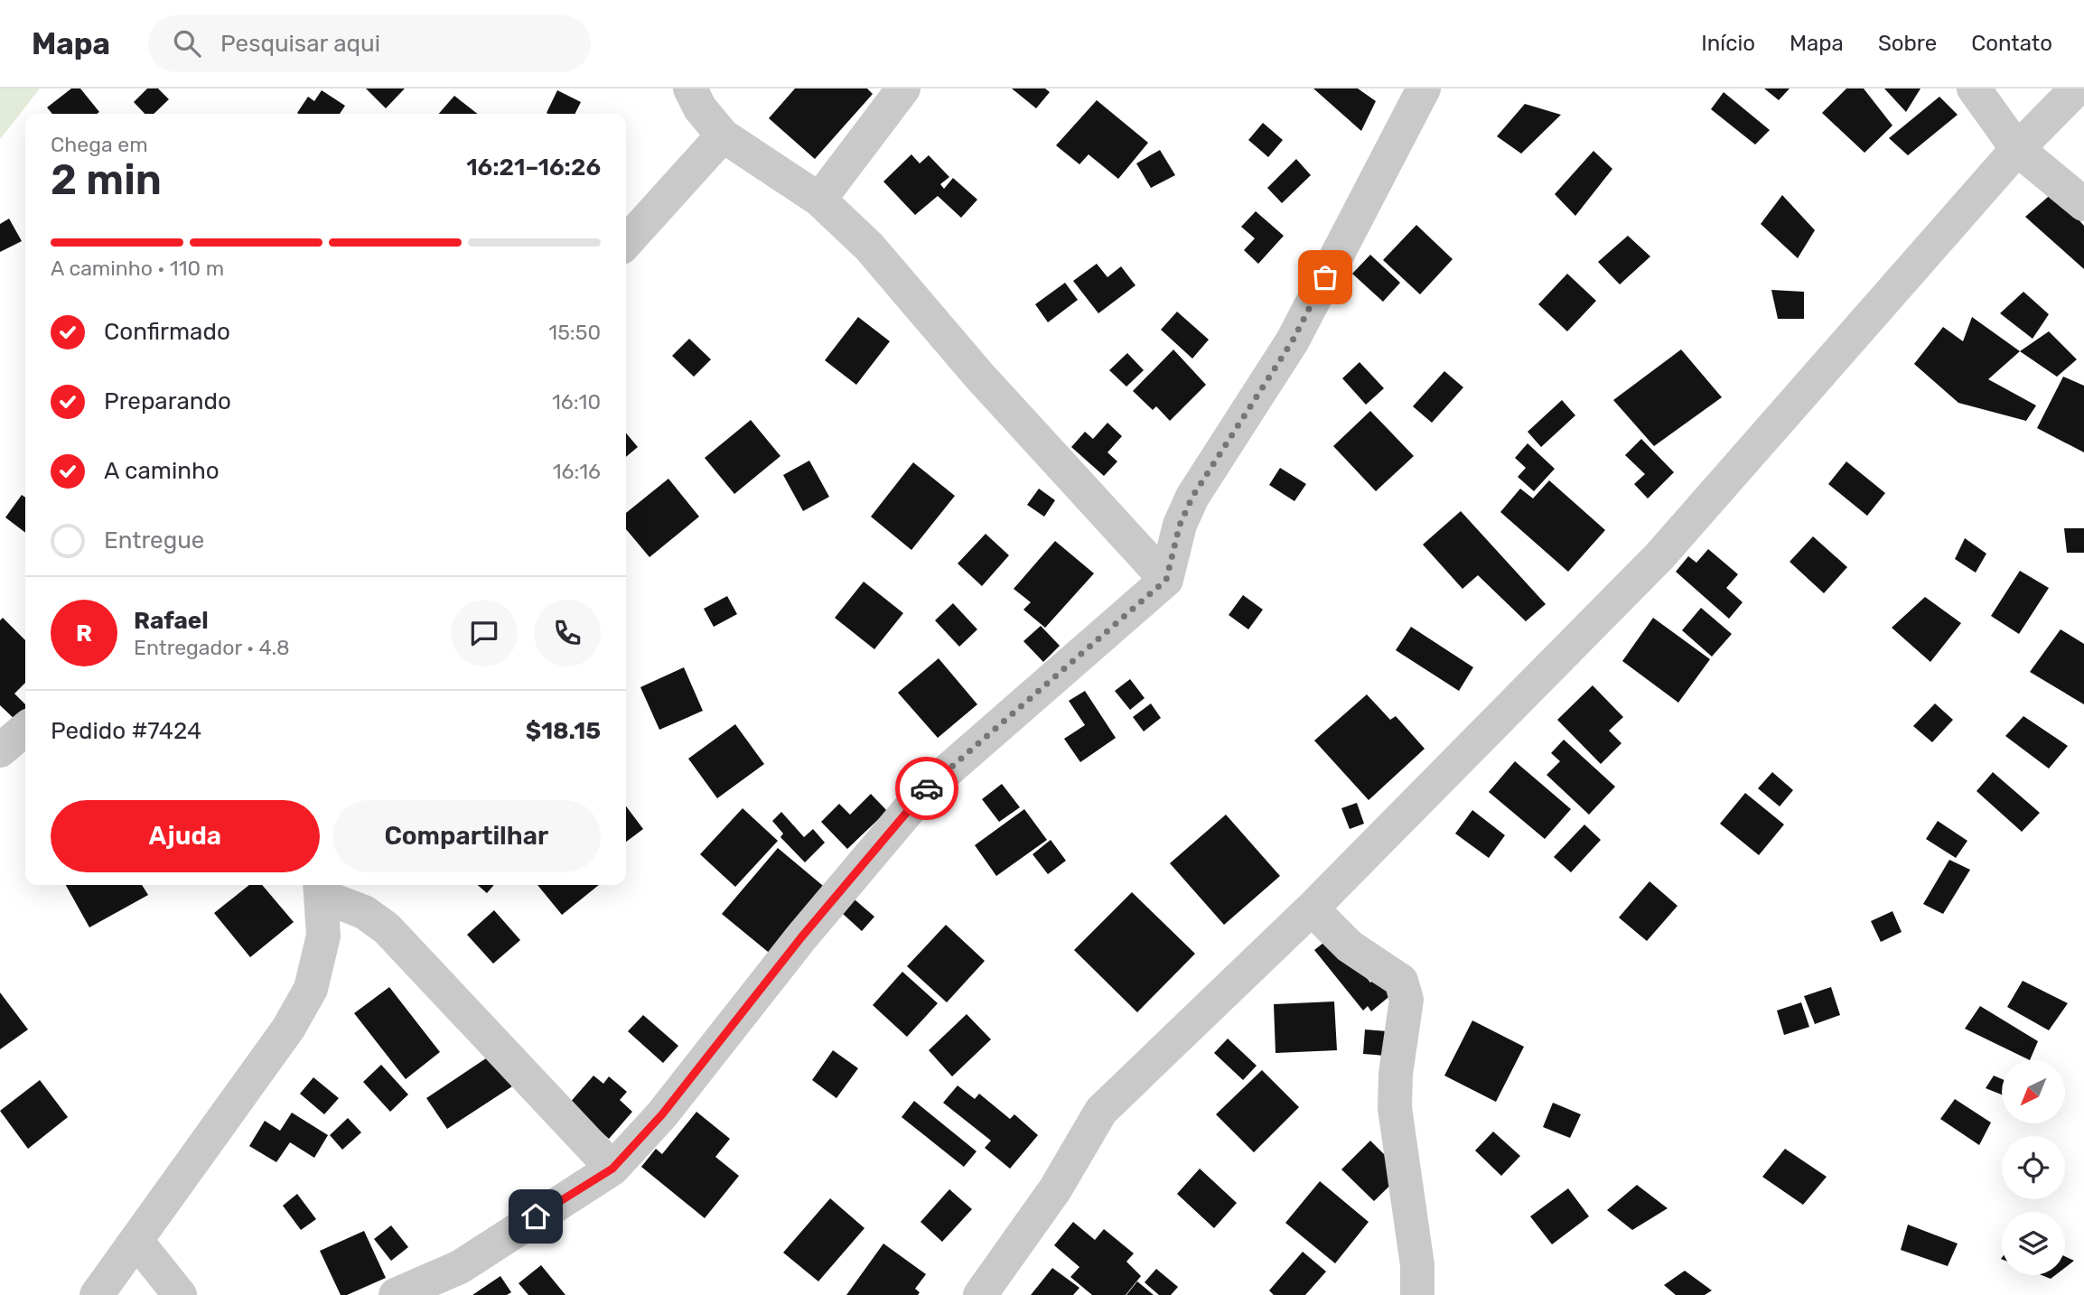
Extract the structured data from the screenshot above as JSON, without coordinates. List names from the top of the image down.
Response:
{
  "north": "bottom left",
  "page": {
    "header": "Mapa",
    "search": "Pesquisar aqui",
    "nav": [
      "Início",
      "Mapa",
      "Sobre",
      "Contato"
    ],
    "heading": ["2 min", "Chega em", "16:21–16:26"],
    "panel": [
      "Rafael",
      "Entregador · 4.8",
      "Pedido #7424",
      "$18.15"
    ],
    "bar": "A caminho · 110 m",
    "list": [
      ["Confirmado", "15:50"],
      ["Preparando", "16:10"],
      ["A caminho", "16:16"],
      "Entregue"
    ],
    "round": "R",
    "buttons": ["Ajuda", "Compartilhar"]
  }
}
